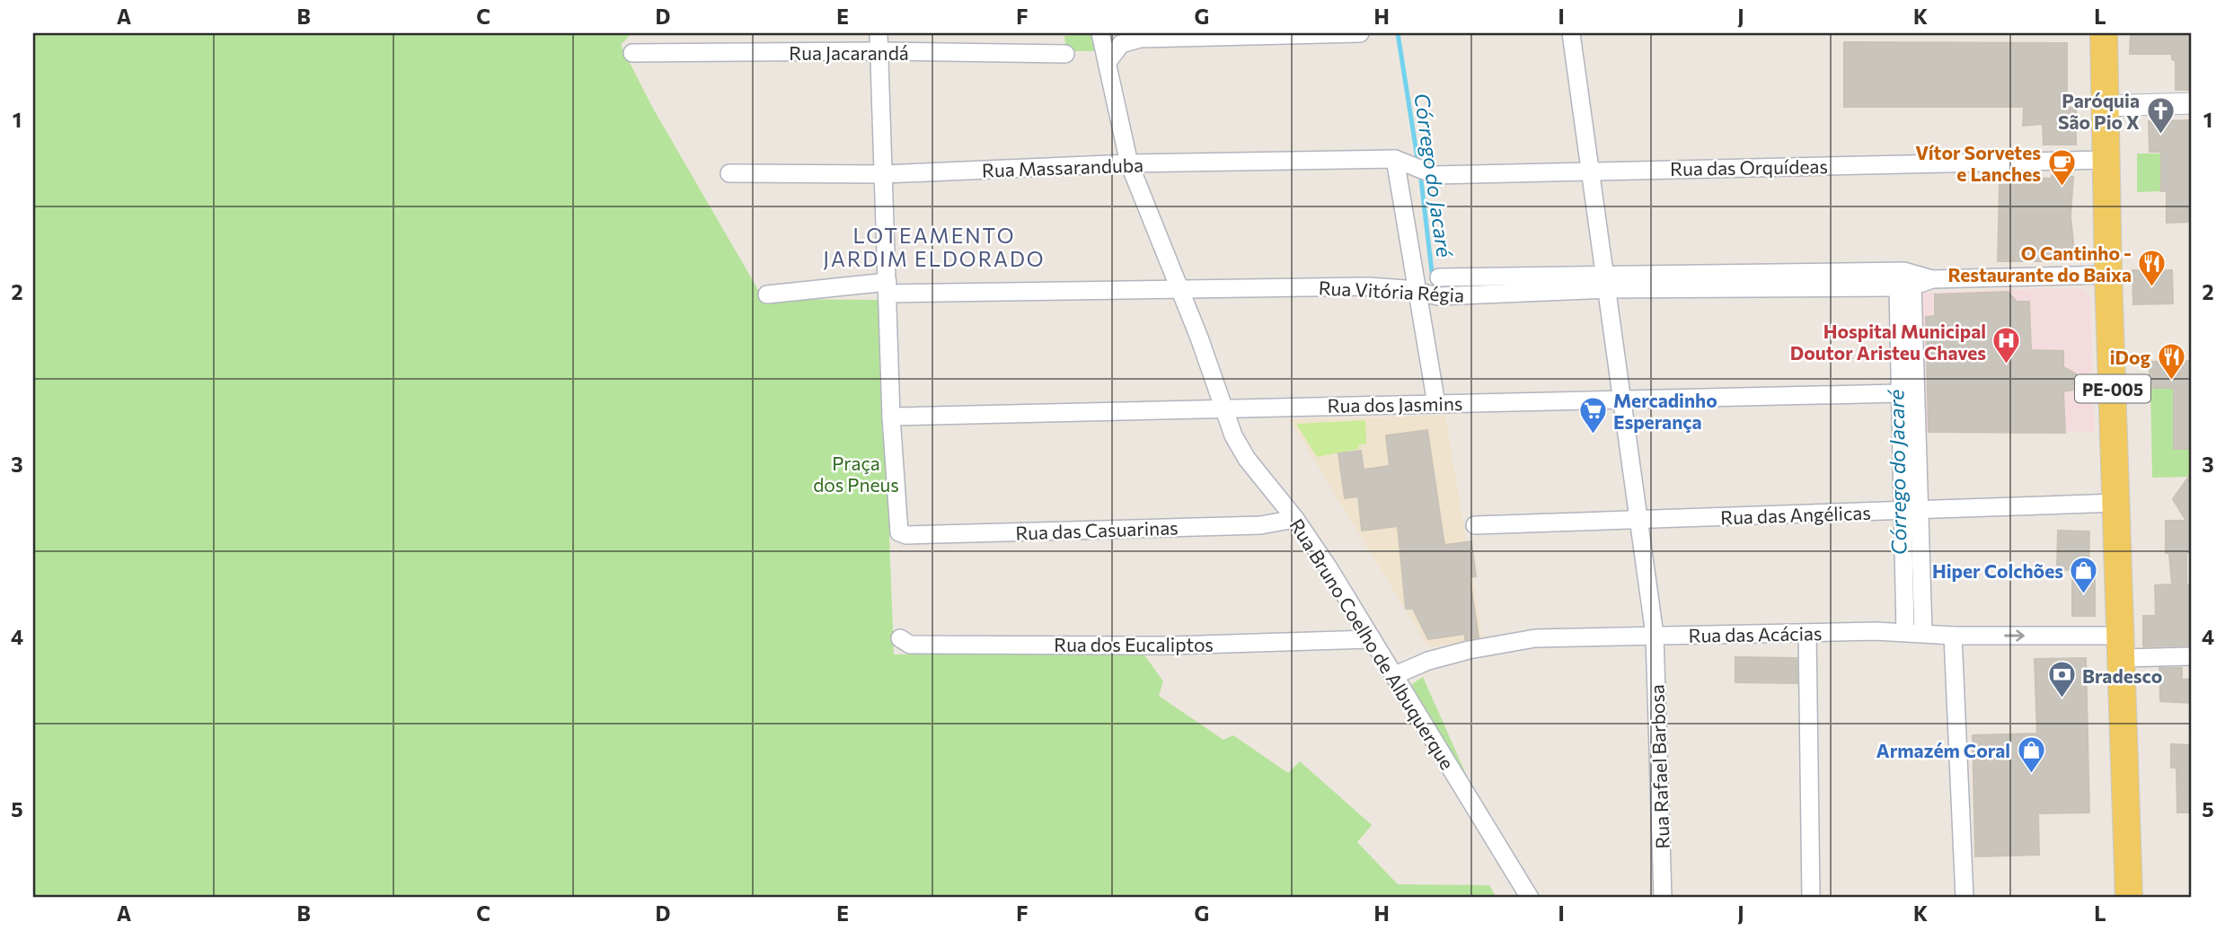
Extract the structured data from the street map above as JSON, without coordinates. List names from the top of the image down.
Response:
{
  "streets": {
    "main road": ["PE-005"],
    "street": [
      "Rua Jacarandá",
      "Rua Massaranduba",
      "Rua das Orquídeas",
      "Rua Vitória Régia",
      "Rua dos Jasmins",
      "Rua das Angélicas",
      "Rua das Casuarinas",
      "Rua das Acácias",
      "Rua dos Eucaliptos",
      "Rua Bruno Coelho de Albuquerque",
      "Rua Rafael Barbosa"
    ]
  },
  "crossings": [
    ["Rua Massaranduba", "Rua das Orquídeas"],
    ["Rua Massaranduba", "Rua Bruno Coelho de Albuquerque"],
    ["Rua das Orquídeas", "PE-005"],
    ["Rua das Orquídeas", "Rua Rafael Barbosa"],
    ["Rua Vitória Régia", "PE-005"],
    ["Rua Vitória Régia", "Rua Bruno Coelho de Albuquerque"],
    ["Rua Vitória Régia", "Rua Rafael Barbosa"],
    ["PE-005", "Rua das Angélicas"],
    ["PE-005", "Rua das Acácias"],
    ["Rua dos Jasmins", "Rua das Casuarinas"],
    ["Rua dos Jasmins", "Rua Bruno Coelho de Albuquerque"],
    ["Rua dos Jasmins", "Rua Rafael Barbosa"],
    ["Rua das Angélicas", "Rua Rafael Barbosa"],
    ["Rua das Casuarinas", "Rua Bruno Coelho de Albuquerque"],
    ["Rua das Acácias", "Rua Bruno Coelho de Albuquerque"],
    ["Rua das Acácias", "Rua Rafael Barbosa"],
    ["Rua dos Eucaliptos", "Rua Bruno Coelho de Albuquerque"]
  ],
  "districts": ["LOTEAMENTO JARDIM ELDORADO"],
  "water": ["Córrego do Jacaré"],
  "parks": ["Praça dos Pneus"],
  "places": {
    "church": ["Paróquia São Pio X"],
    "cafe": ["Vítor Sorvetes e Lanches"],
    "restaurant": ["O Cantinho - Restaurante do Baixa", "iDog"],
    "hospital": ["Hospital Municipal Doutor Aristeu Chaves"],
    "supermarket": ["Mercadinho Esperança"],
    "shop": ["Hiper Colchões", "Armazém Coral"],
    "bank": ["Bradesco"]
  },
  "grid": {
    "columns": [
      "A",
      "B",
      "C",
      "D",
      "E",
      "F",
      "G",
      "H",
      "I",
      "J",
      "K",
      "L"
    ],
    "rows": [
      "1",
      "2",
      "3",
      "4",
      "5"
    ]
  }
}
